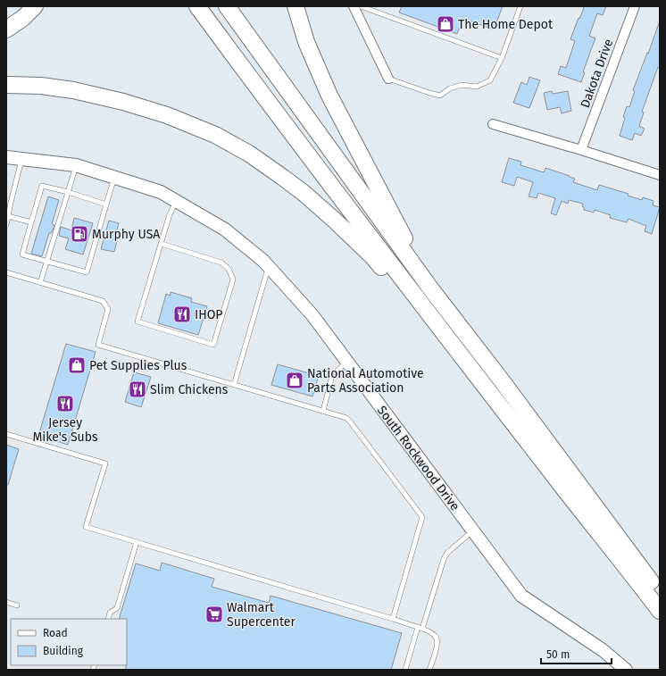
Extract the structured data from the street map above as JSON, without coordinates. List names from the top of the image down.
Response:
{
  "streets": {
    "main road": ["South Rockwood Drive"],
    "street": ["Dakota Drive"]
  },
  "places": {
    "shop": ["The Home Depot", "Pet Supplies Plus", "National Automotive Parts Association"],
    "fuel station": ["Murphy USA"],
    "restaurant": ["IHOP", "Slim Chickens", "Jersey Mike's Subs"],
    "supermarket": ["Walmart Supercenter"]
  },
  "legend": ["Road", "Building"],
  "scale_bar": "50 m"
}
